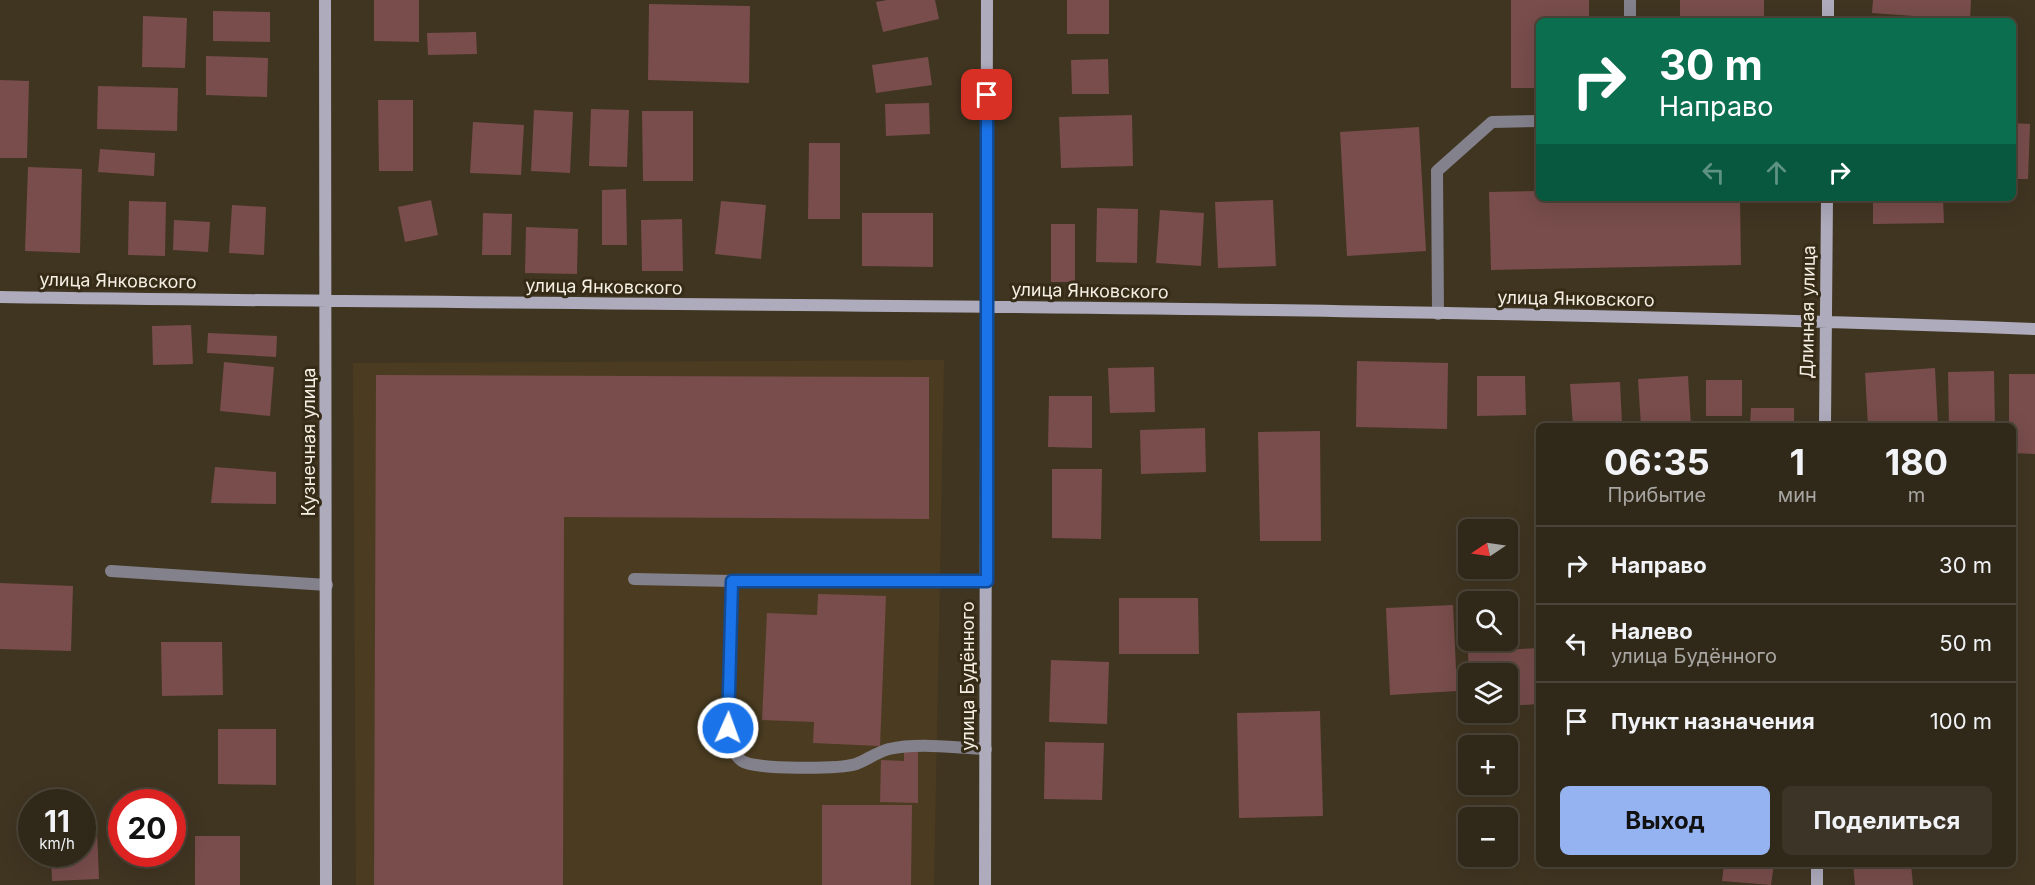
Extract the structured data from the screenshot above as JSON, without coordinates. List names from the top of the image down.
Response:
{
  "streets": {
    "street": [
      "улица Янковского",
      "Длинная улица",
      "Кузнечная улица",
      "улица Будённого"
    ]
  },
  "crossings": [
    ["улица Янковского", "Длинная улица"],
    ["улица Янковского", "Кузнечная улица"],
    ["улица Янковского", "улица Будённого"]
  ],
  "north": "left",
  "page": {
    "turn": ["30 m", "Направо"],
    "eta": [
      "06:35",
      "Прибытие",
      "1",
      "мин",
      "180",
      "m"
    ],
    "map_buttons": ["+", "−"],
    "list": [
      {
        "name": "Направо",
        "value": "30 m"
      },
      {
        "name": "Налево",
        "note": "улица Будённого",
        "value": "50 m"
      },
      {
        "name": "Пункт назначения",
        "value": "100 m"
      }
    ],
    "buttons": ["Выход", "Поделиться"],
    "speed": "11 km/h",
    "limit": "20"
  }
}
